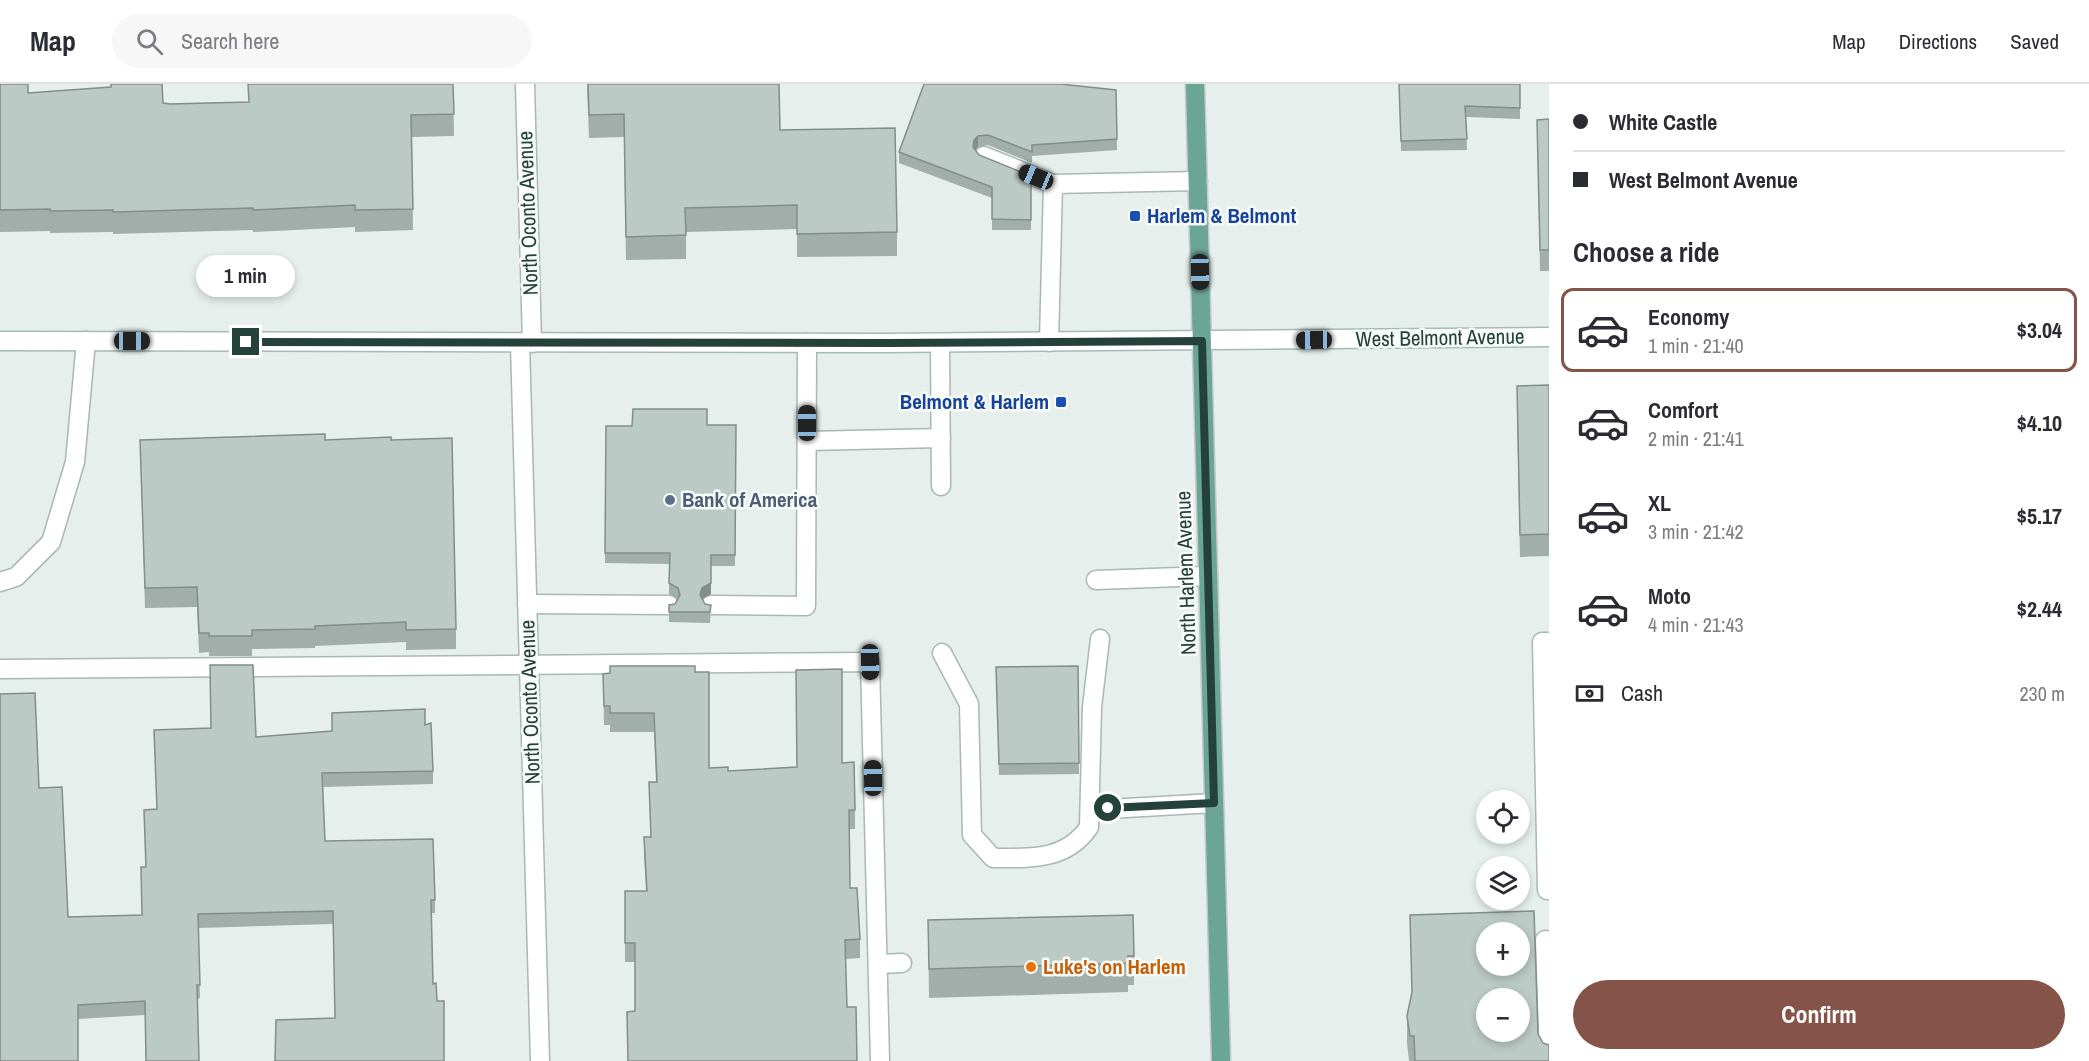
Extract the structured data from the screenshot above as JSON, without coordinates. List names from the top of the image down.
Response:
{
  "streets": {
    "main road": ["North Oconto Avenue", "West Belmont Avenue", "North Harlem Avenue"]
  },
  "crossings": [
    ["North Oconto Avenue", "West Belmont Avenue"],
    ["West Belmont Avenue", "North Harlem Avenue"]
  ],
  "places": {
    "transit": ["Harlem & Belmont", "Belmont & Harlem"],
    "other": ["Bank of America", "Luke's on Harlem"]
  },
  "page": {
    "header": "Map",
    "search": "Search here",
    "nav": ["Map", "Directions", "Saved"],
    "banner": ["White Castle", "West Belmont Avenue"],
    "heading": "Choose a ride",
    "bubble": "1 min",
    "list": [
      {
        "name": "Economy",
        "note": "1 min · 21:40",
        "value": "$3.04"
      },
      {
        "name": "Comfort",
        "note": "2 min · 21:41",
        "value": "$4.10"
      },
      {
        "name": "XL",
        "note": "3 min · 21:42",
        "value": "$5.17"
      },
      {
        "name": "Moto",
        "note": "4 min · 21:43",
        "value": "$2.44"
      }
    ],
    "pay": ["Cash", "230 m"],
    "map_buttons": ["+", "−"],
    "buttons": "Confirm"
  }
}
